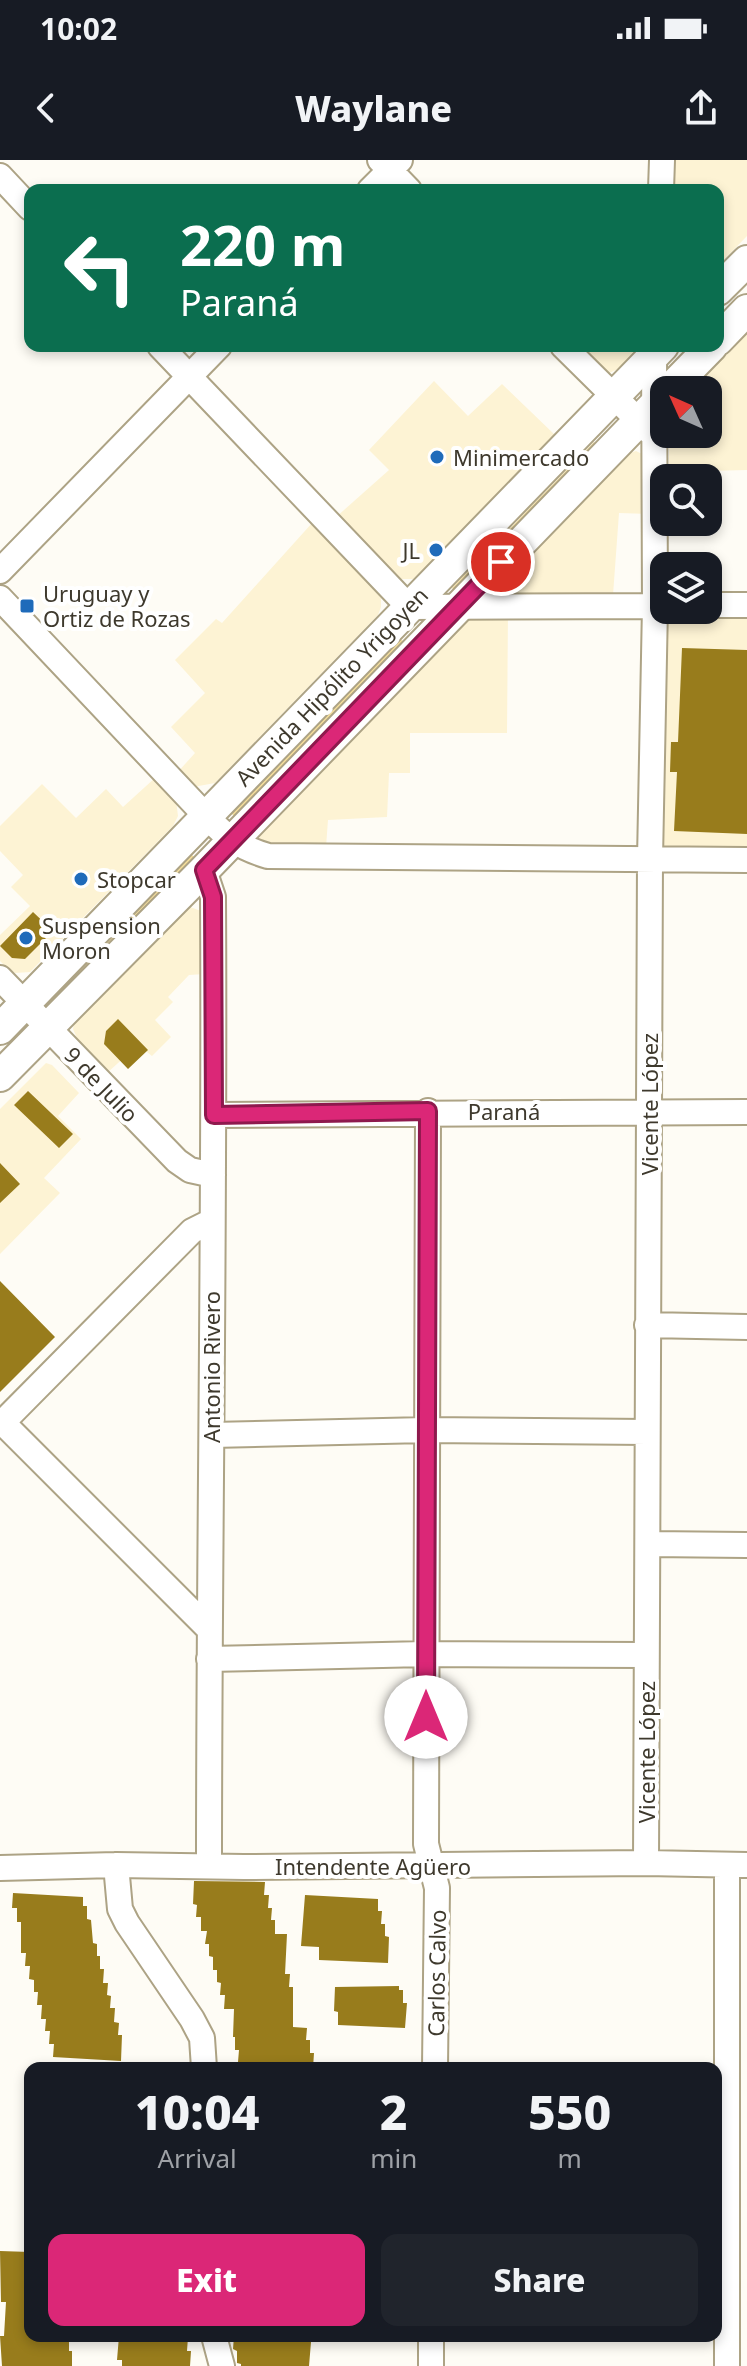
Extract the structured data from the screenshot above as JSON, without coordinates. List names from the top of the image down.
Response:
{
  "streets": {
    "main road": ["Avenida Hipólito Yrigoyen"],
    "street": [
      "9 de Julio",
      "Vicente López",
      "Paraná",
      "Antonio Rivero",
      "Intendente Agüero",
      "Carlos Calvo"
    ]
  },
  "crossings": [
    ["Avenida Hipólito Yrigoyen", "9 de Julio"],
    ["Avenida Hipólito Yrigoyen", "Antonio Rivero"],
    ["9 de Julio", "Antonio Rivero"],
    ["Vicente López", "Paraná"],
    ["Vicente López", "Intendente Agüero"],
    ["Paraná", "Antonio Rivero"],
    ["Paraná", "Carlos Calvo"],
    ["Antonio Rivero", "Intendente Agüero"],
    ["Intendente Agüero", "Carlos Calvo"]
  ],
  "places": {
    "other": [
      "Minimercado",
      "JL",
      "Stopcar",
      "Suspension Moron"
    ],
    "transit": ["Uruguay y Ortiz de Rozas"]
  },
  "north": "top left",
  "page": {
    "status": "10:02",
    "header": "Waylane",
    "turn": ["220 m", "Paraná"],
    "eta": [
      "10:04",
      "Arrival",
      "2",
      "min",
      "550",
      "m"
    ],
    "buttons": ["Exit", "Share"]
  }
}
